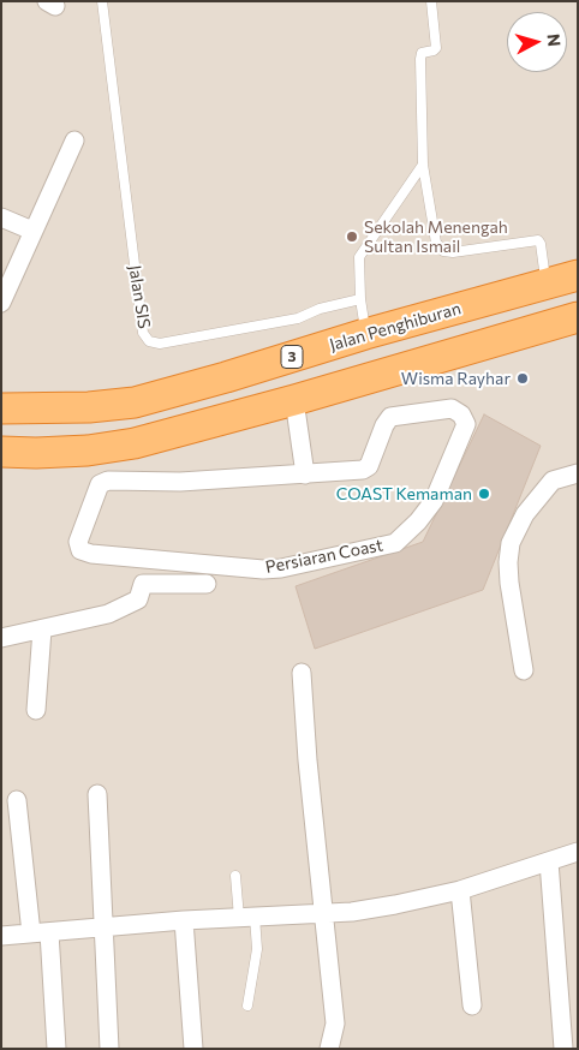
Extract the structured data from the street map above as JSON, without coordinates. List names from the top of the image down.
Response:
{
  "streets": {
    "highway": ["Jalan Penghiburan", "3"],
    "street": ["Persiaran Coast"],
    "lane": ["Jalan SIS"]
  },
  "places": ["Sekolah Menengah Sultan Ismail", "Wisma Rayhar", "COAST Kemaman"],
  "north": "right"
}
